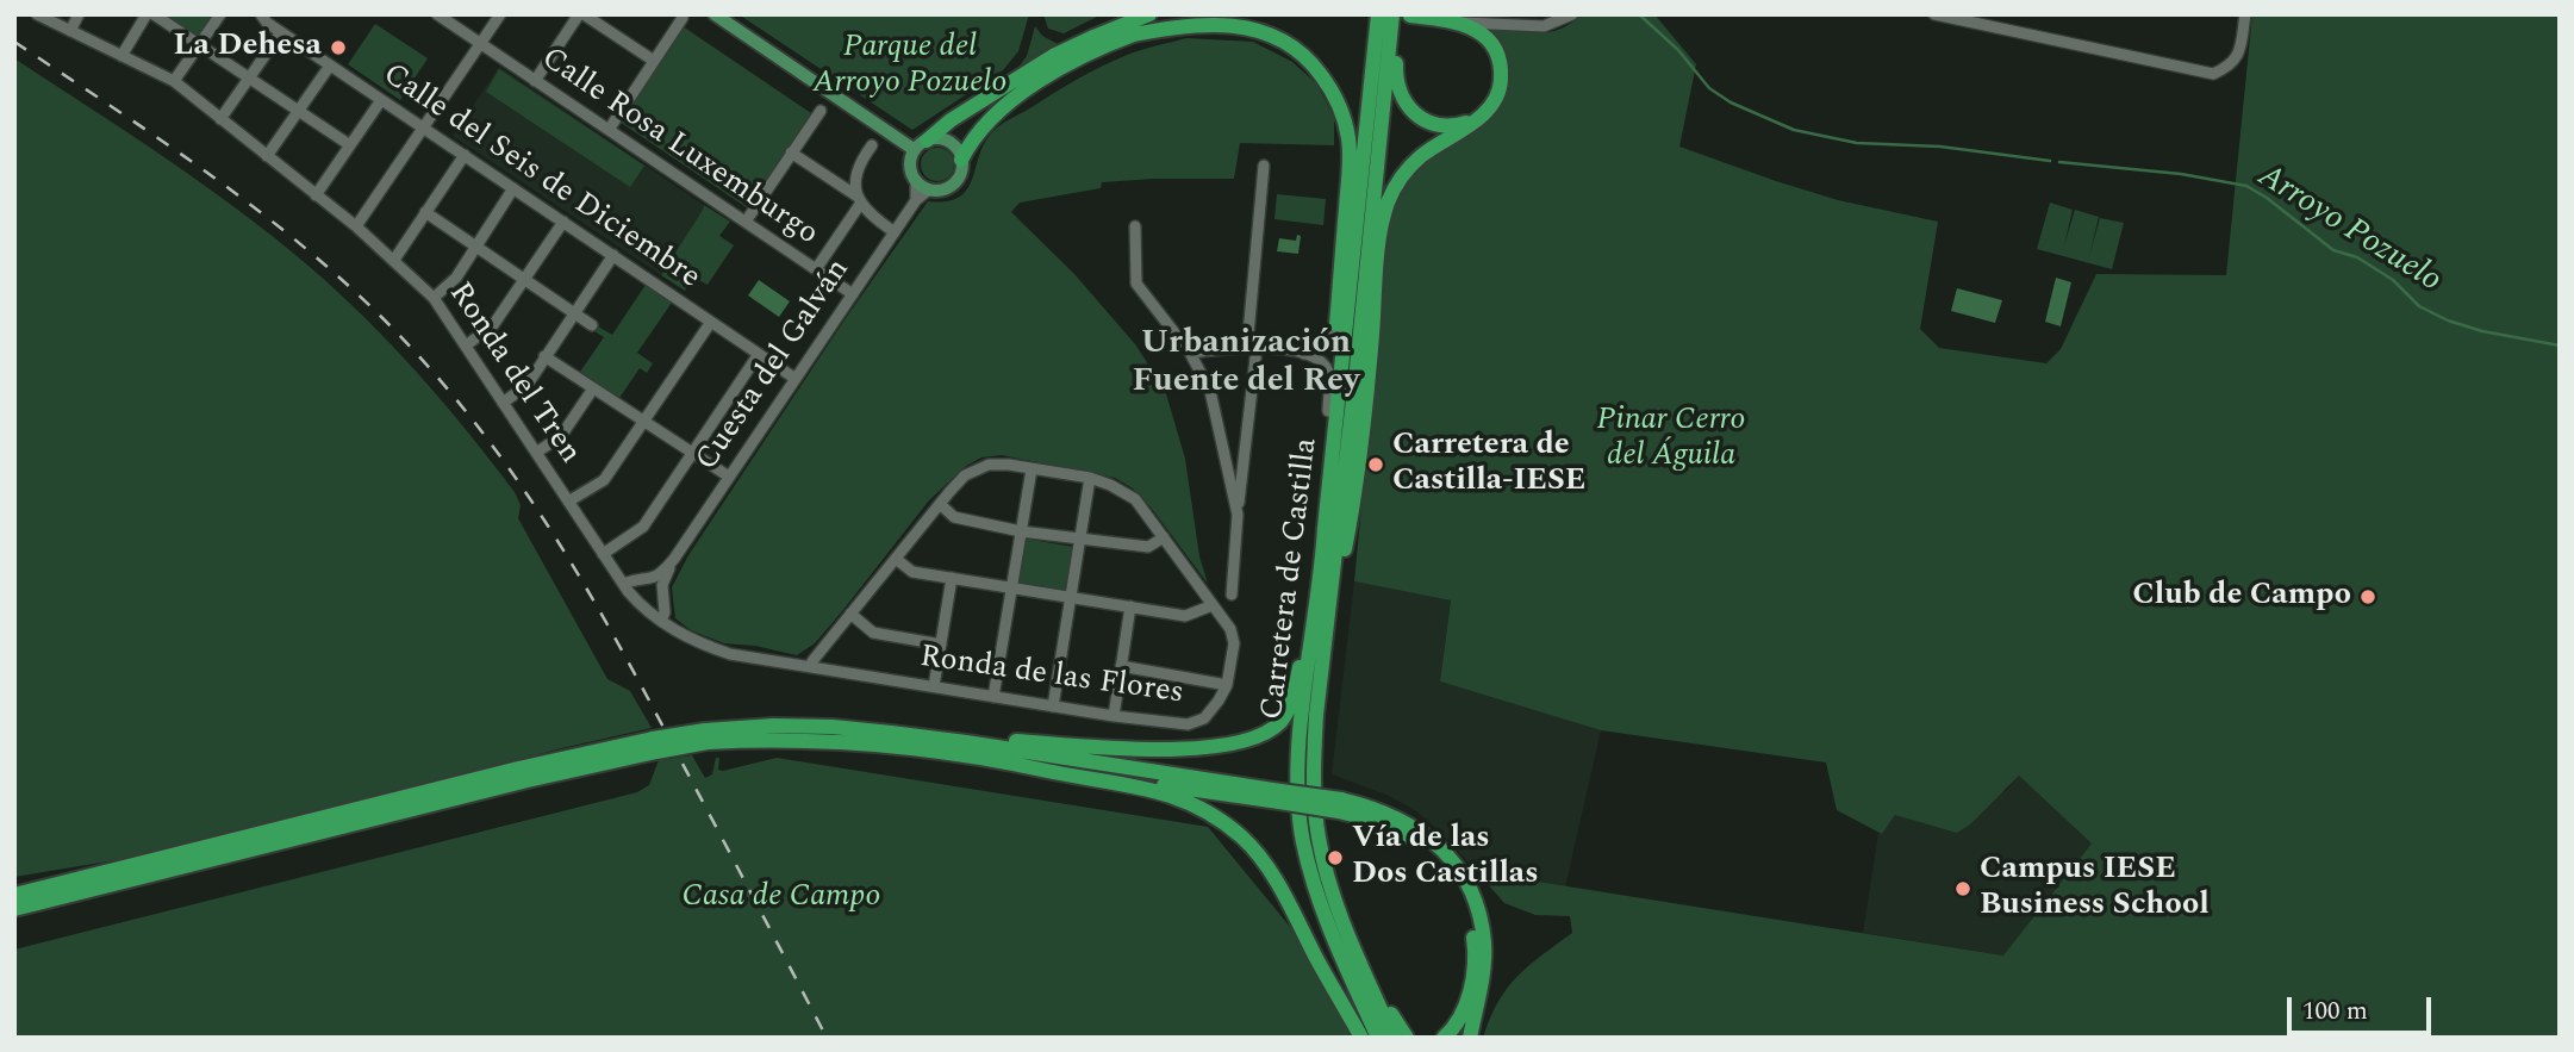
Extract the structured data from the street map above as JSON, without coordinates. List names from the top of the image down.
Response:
{
  "streets": {
    "highway": ["Carretera de Castilla"],
    "street": [
      "Calle Rosa Luxemburgo",
      "Calle del Seis de Diciembre",
      "Cuesta del Galván",
      "Ronda del Tren",
      "Ronda de las Flores"
    ]
  },
  "crossings": [
    ["Calle Rosa Luxemburgo", "Cuesta del Galván"],
    ["Calle del Seis de Diciembre", "Cuesta del Galván"],
    ["Cuesta del Galván", "Ronda del Tren"],
    ["Ronda del Tren", "Ronda de las Flores"]
  ],
  "districts": ["Urbanización Fuente del Rey"],
  "water": ["Arroyo Pozuelo"],
  "parks": ["Parque del Arroyo Pozuelo", "Pinar Cerro del Águila", "Casa de Campo"],
  "places": [
    "La Dehesa",
    "Carretera de Castilla-IESE",
    "Club de Campo",
    "Vía de las Dos Castillas",
    "Campus IESE Business School"
  ],
  "scale_bar": "100 m"
}
